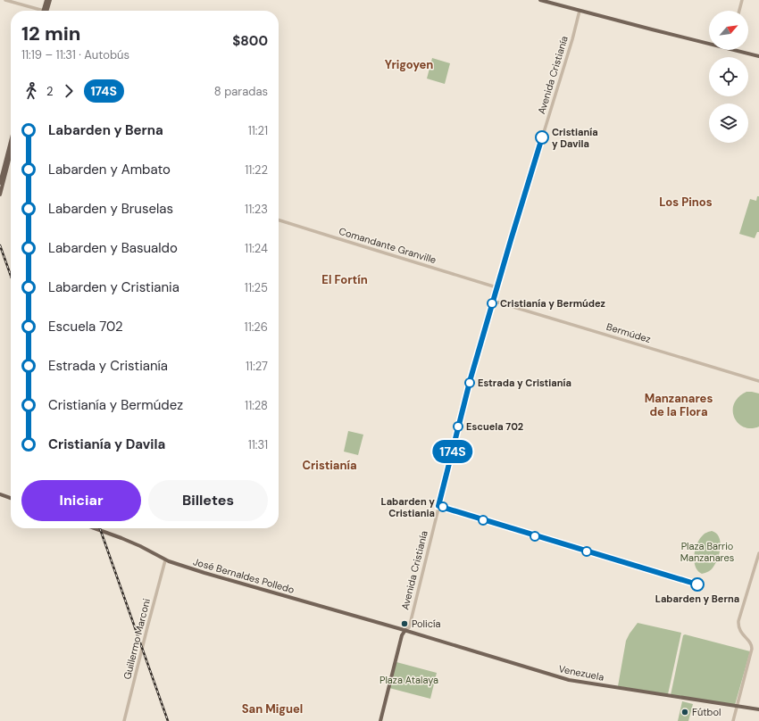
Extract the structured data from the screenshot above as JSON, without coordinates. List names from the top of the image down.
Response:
{
  "streets": {
    "main road": ["Avenida Cristianía", "José Bernaldes Polledo", "Venezuela"],
    "street": ["Comandante Granville", "Bermúdez", "Guillermo Marconi"]
  },
  "crossings": [
    ["Avenida Cristianía", "Comandante Granville"],
    ["Avenida Cristianía", "Bermúdez"],
    ["Avenida Cristianía", "José Bernaldes Polledo"],
    ["Avenida Cristianía", "Venezuela"],
    ["José Bernaldes Polledo", "Guillermo Marconi"],
    ["José Bernaldes Polledo", "Venezuela"]
  ],
  "districts": [
    "Yrigoyen",
    "Los Pinos",
    "El Fortín",
    "Manzanares de la Flora",
    "Cristianía",
    "San Miguel"
  ],
  "parks": ["Plaza Barrio Manzanares", "Plaza Atalaya"],
  "places": [
    "Cristianía y Davila",
    "Cristianía y Bermúdez",
    "Estrada y Cristianía",
    "Escuela 702",
    "Labarden y Cristiania",
    "Labarden y Berna",
    "Policía",
    "Fútbol"
  ],
  "lines": ["bus line 174S"],
  "north": "top right",
  "page": {
    "on_map": "174S",
    "heading": ["12 min", "11:19 – 11:31 · Autobús", "$800"],
    "legs": ["2", "174S", "8 paradas"],
    "list": [
      {
        "name": "Labarden y Berna",
        "value": "11:21"
      },
      {
        "name": "Labarden y Ambato",
        "value": "11:22"
      },
      {
        "name": "Labarden y Bruselas",
        "value": "11:23"
      },
      {
        "name": "Labarden y Basualdo",
        "value": "11:24"
      },
      {
        "name": "Labarden y Cristiania",
        "value": "11:25"
      },
      {
        "name": "Escuela 702",
        "value": "11:26"
      },
      {
        "name": "Estrada y Cristianía",
        "value": "11:27"
      },
      {
        "name": "Cristianía y Bermúdez",
        "value": "11:28"
      },
      {
        "name": "Cristianía y Davila",
        "value": "11:31"
      }
    ],
    "buttons": ["Iniciar", "Billetes"]
  }
}
